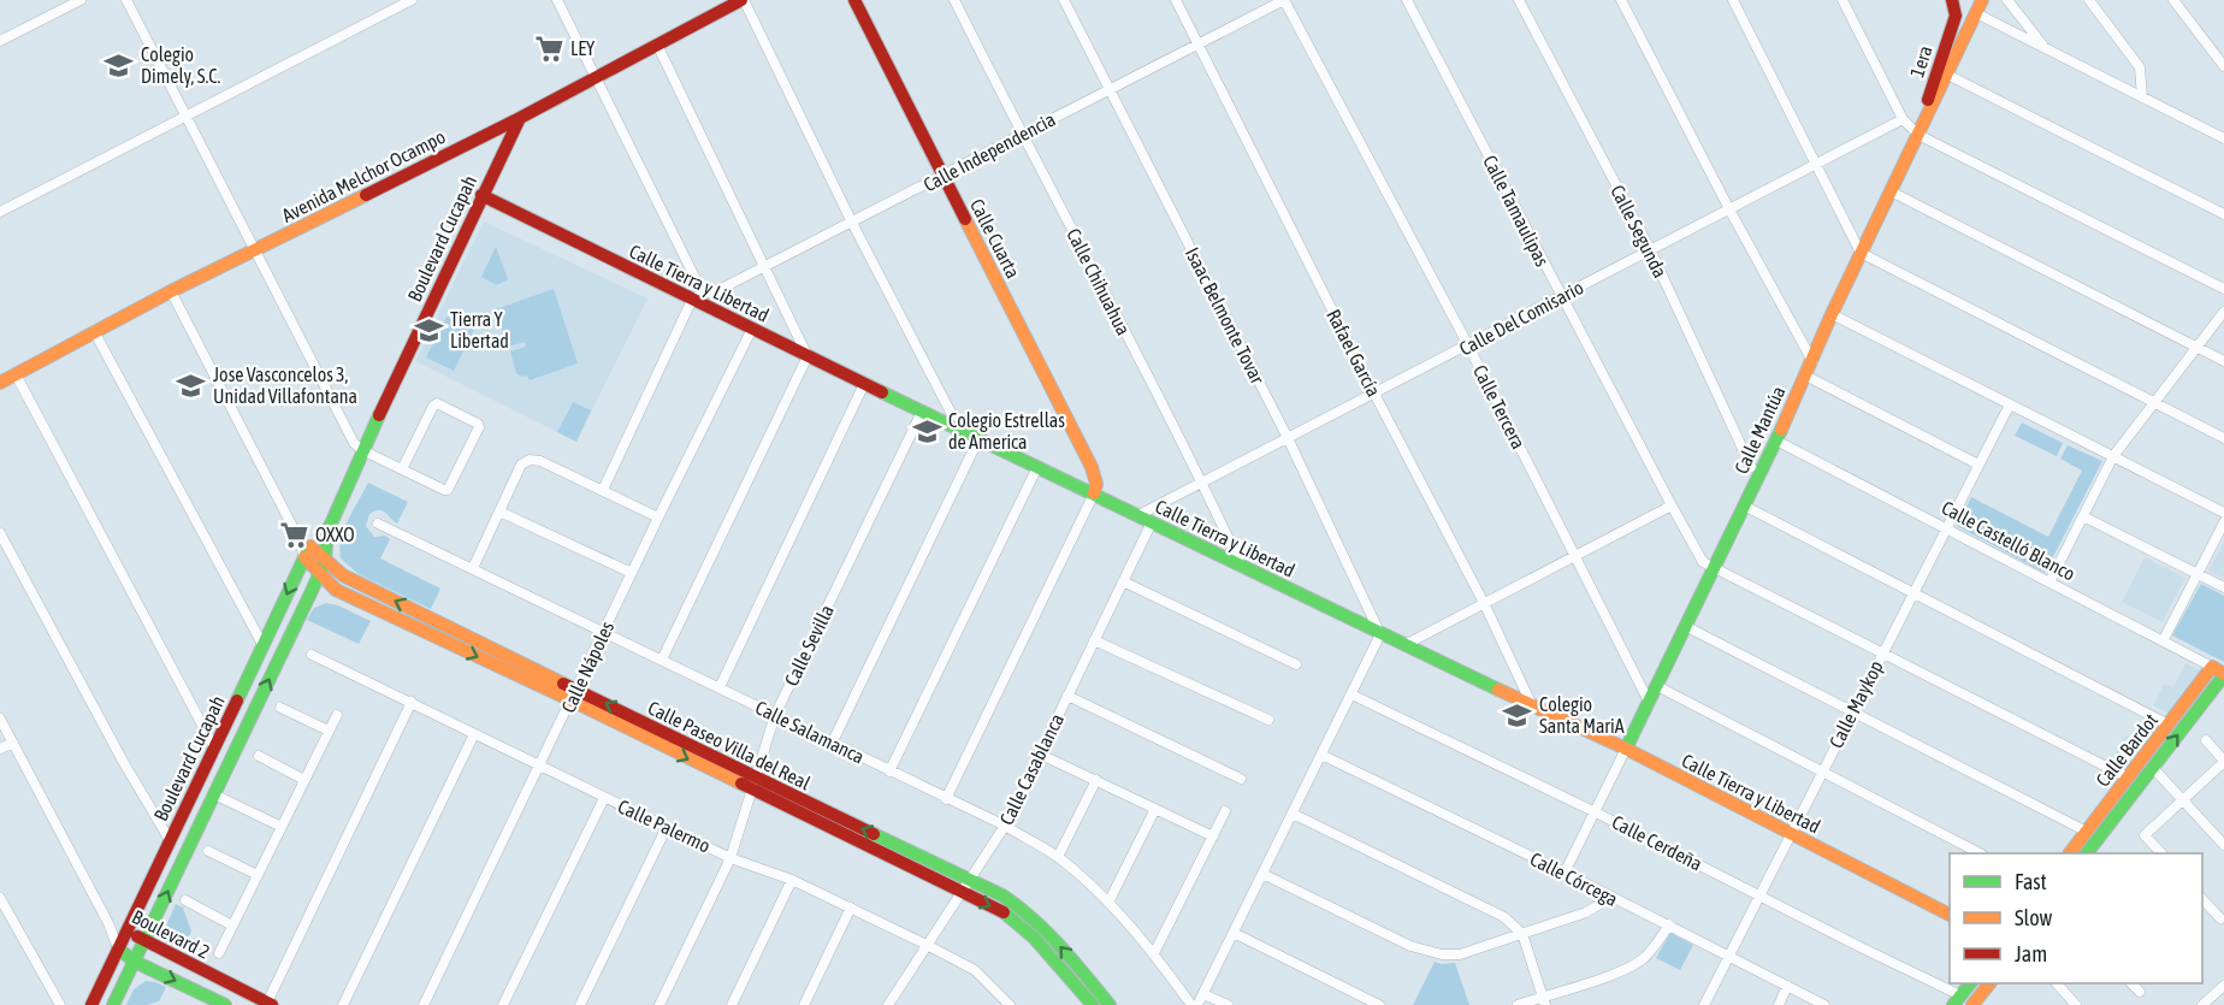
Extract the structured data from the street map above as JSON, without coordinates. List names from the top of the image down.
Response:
{
  "streets": {
    "street": [
      "1era",
      "Calle Independencia",
      "Avenida Melchor Ocampo",
      "Calle Tamaulipas",
      "Calle Segunda",
      "Boulevard Cucapah",
      "Calle Cuarta",
      "Calle Chihuahua",
      "Calle Tierra y Libertad",
      "Isaac Belmonte Tovar",
      "Calle Del Comisario",
      "Rafael García",
      "Calle Tercera",
      "Calle Mantúa",
      "Calle Castelló Blanco",
      "Calle Sevilla",
      "Calle Nápoles",
      "Calle Maykop",
      "Calle Salamanca",
      "Calle Paseo Villa del Real",
      "Calle Bardot",
      "Calle Casablanca",
      "Calle Palermo",
      "Calle Cerdeña",
      "Calle Córcega",
      "Boulevard 2"
    ]
  },
  "crossings": [
    ["1era", "Calle Mantúa"],
    ["Calle Independencia", "Calle Cuarta"],
    ["Calle Independencia", "Calle Chihuahua"],
    ["Calle Independencia", "Calle Tierra y Libertad"],
    ["Calle Independencia", "Isaac Belmonte Tovar"],
    ["Calle Independencia", "Rafael García"],
    ["Calle Independencia", "Calle Tercera"],
    ["Avenida Melchor Ocampo", "Boulevard Cucapah"],
    ["Calle Tamaulipas", "Calle Del Comisario"],
    ["Calle Tamaulipas", "Calle Mantúa"],
    ["Calle Segunda", "Calle Del Comisario"],
    ["Boulevard Cucapah", "Calle Tierra y Libertad"],
    ["Boulevard Cucapah", "Calle Paseo Villa del Real"],
    ["Boulevard Cucapah", "Boulevard 2"],
    ["Calle Cuarta", "Calle Tierra y Libertad"],
    ["Calle Chihuahua", "Calle Tierra y Libertad"],
    ["Calle Chihuahua", "Calle Del Comisario"],
    ["Calle Tierra y Libertad", "Isaac Belmonte Tovar"],
    ["Calle Tierra y Libertad", "Calle Del Comisario"],
    ["Calle Tierra y Libertad", "Rafael García"],
    ["Calle Tierra y Libertad", "Calle Mantúa"],
    ["Calle Tierra y Libertad", "Calle Sevilla"],
    ["Calle Tierra y Libertad", "Calle Nápoles"],
    ["Calle Tierra y Libertad", "Calle Maykop"],
    ["Calle Tierra y Libertad", "Calle Casablanca"],
    ["Isaac Belmonte Tovar", "Calle Del Comisario"],
    ["Calle Del Comisario", "Rafael García"],
    ["Calle Del Comisario", "Calle Tercera"],
    ["Calle Tercera", "Calle Mantúa"],
    ["Calle Mantúa", "Calle Castelló Blanco"],
    ["Calle Mantúa", "Calle Cerdeña"],
    ["Calle Mantúa", "Calle Córcega"],
    ["Calle Castelló Blanco", "Calle Maykop"],
    ["Calle Castelló Blanco", "Calle Bardot"],
    ["Calle Sevilla", "Calle Salamanca"],
    ["Calle Sevilla", "Calle Paseo Villa del Real"],
    ["Calle Sevilla", "Calle Palermo"],
    ["Calle Nápoles", "Calle Salamanca"],
    ["Calle Nápoles", "Calle Paseo Villa del Real"],
    ["Calle Nápoles", "Calle Palermo"],
    ["Calle Maykop", "Calle Cerdeña"],
    ["Calle Maykop", "Calle Córcega"],
    ["Calle Salamanca", "Calle Casablanca"],
    ["Calle Paseo Villa del Real", "Calle Casablanca"],
    ["Calle Casablanca", "Calle Palermo"]
  ],
  "places": {
    "supermarket": ["LEY", "OXXO"],
    "school or university": [
      "Colegio Dimely, S.C.",
      "Tierra Y Libertad",
      "Jose Vasconcelos 3, Unidad Villafontana",
      "Colegio Estrellas de America",
      "Colegio Santa MariA"
    ]
  },
  "legend": ["Fast", "Slow", "Jam"]
}
